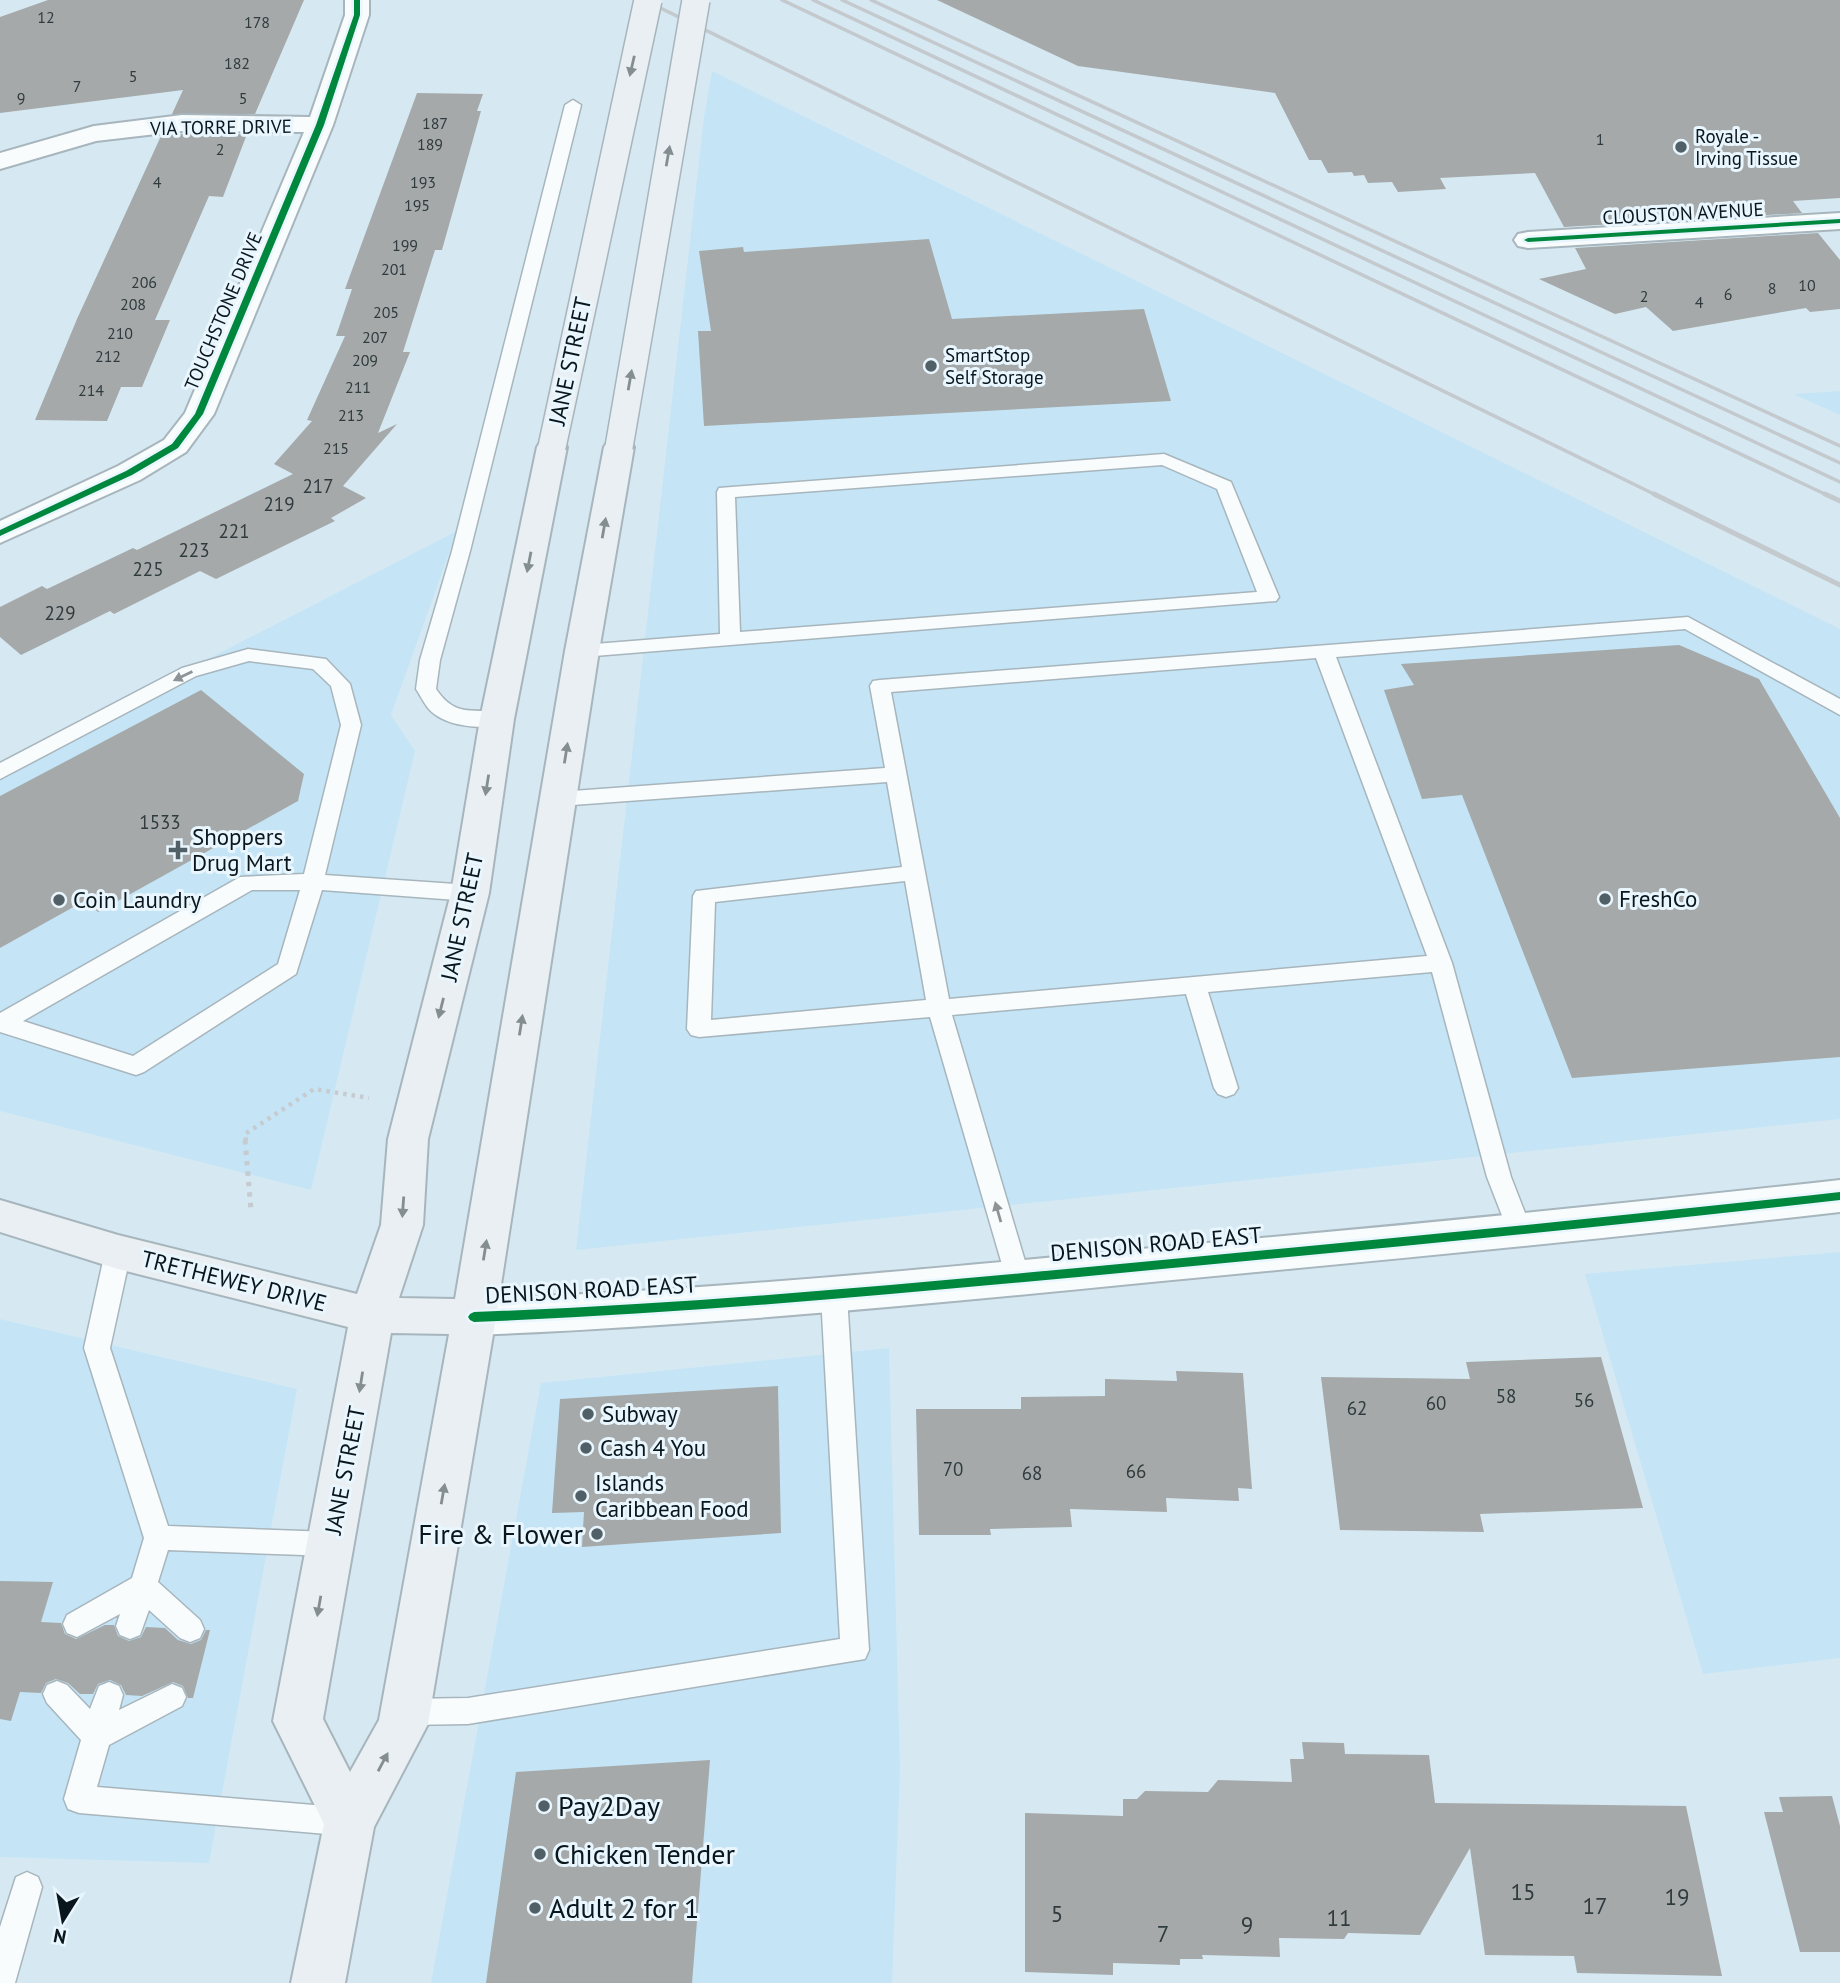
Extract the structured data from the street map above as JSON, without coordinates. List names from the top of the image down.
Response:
{
  "streets": {
    "main road": ["JANE STREET", "TRETHEWEY DRIVE"],
    "street": [
      "VIA TORRE DRIVE",
      "CLOUSTON AVENUE",
      "TOUCHSTONE DRIVE",
      "DENISON ROAD EAST"
    ]
  },
  "crossings": [
    ["VIA TORRE DRIVE", "TOUCHSTONE DRIVE"],
    ["JANE STREET", "TRETHEWEY DRIVE"],
    ["DENISON ROAD EAST", "TRETHEWEY DRIVE"]
  ],
  "places": {
    "other": [
      "Royale - Irving Tissue",
      "SmartStop Self Storage",
      "FreshCo",
      "Coin Laundry",
      "Subway",
      "Cash 4 You",
      "Islands Caribbean Food",
      "Fire & Flower",
      "Pay2Day",
      "Chicken Tender",
      "Adult 2 for 1"
    ],
    "health": ["Shoppers Drug Mart"]
  },
  "house_numbers": [
    "12",
    "178",
    "182",
    "5",
    "7",
    "9",
    "5",
    "187",
    "1",
    "189",
    "2",
    "4",
    "193",
    "195",
    "199",
    "201",
    "206",
    "10",
    "8",
    "6",
    "2",
    "4",
    "208",
    "205",
    "210",
    "207",
    "212",
    "209",
    "211",
    "214",
    "213",
    "215",
    "217",
    "219",
    "221",
    "223",
    "225",
    "229",
    "1533",
    "58",
    "56",
    "60",
    "62",
    "70",
    "66",
    "68",
    "15",
    "19",
    "17",
    "5",
    "11",
    "9",
    "7"
  ],
  "north": "bottom"
}
